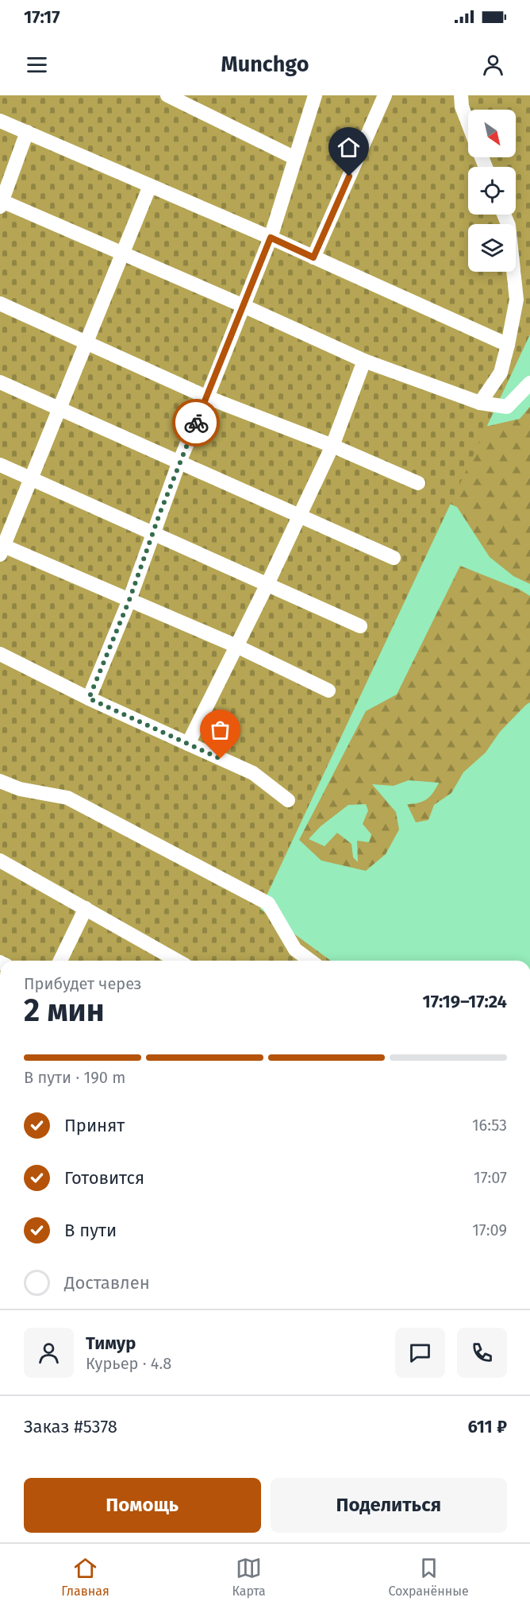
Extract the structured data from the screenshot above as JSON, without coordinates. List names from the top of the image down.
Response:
{
  "north": "bottom right",
  "page": {
    "status": "17:17",
    "header": "Munchgo",
    "heading": ["2 мин", "Прибудет через", "17:19–17:24"],
    "panel": [
      "Тимур",
      "Курьер · 4.8",
      "Заказ #5378",
      "611 ₽"
    ],
    "bar": "В пути · 190 m",
    "list": [
      ["Принят", "16:53"],
      ["Готовится", "17:07"],
      ["В пути", "17:09"],
      "Доставлен"
    ],
    "buttons": ["Помощь", "Поделиться"],
    "tabs": ["Главная", "Карта", "Сохранённые"]
  }
}
